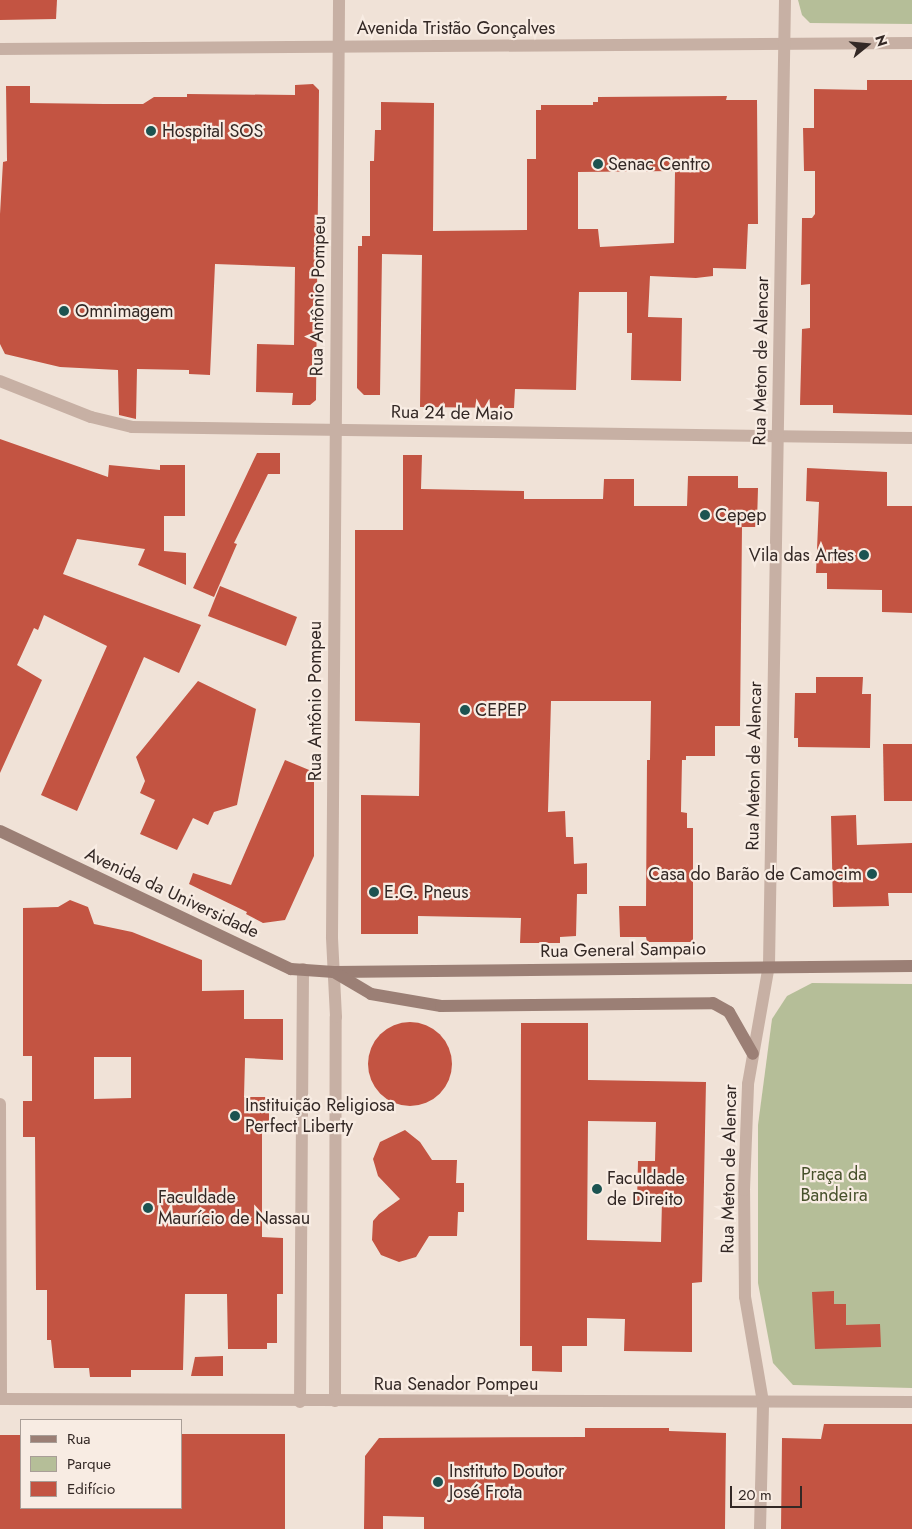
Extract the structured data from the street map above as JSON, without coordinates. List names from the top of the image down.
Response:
{
  "streets": {
    "main road": ["Avenida da Universidade", "Rua General Sampaio"],
    "street": [
      "Avenida Tristão Gonçalves",
      "Rua Antônio Pompeu",
      "Rua Meton de Alencar",
      "Rua 24 de Maio",
      "Rua Senador Pompeu"
    ]
  },
  "crossings": [
    ["Avenida Tristão Gonçalves", "Rua Antônio Pompeu"],
    ["Avenida Tristão Gonçalves", "Rua Meton de Alencar"],
    ["Rua Antônio Pompeu", "Rua 24 de Maio"],
    ["Rua Antônio Pompeu", "Avenida da Universidade"],
    ["Rua Antônio Pompeu", "Rua General Sampaio"],
    ["Rua Antônio Pompeu", "Rua Senador Pompeu"],
    ["Rua Meton de Alencar", "Rua 24 de Maio"],
    ["Rua Meton de Alencar", "Rua General Sampaio"],
    ["Rua Meton de Alencar", "Rua Senador Pompeu"],
    ["Avenida da Universidade", "Rua General Sampaio"]
  ],
  "parks": ["Praça da Bandeira"],
  "places": [
    "Hospital SOS",
    "Senac Centro",
    "Omnimagem",
    "Cepep",
    "Vila das Artes",
    "CEPEP",
    "Casa do Barão de Camocim",
    "E.G. Pneus",
    "Instituição Religiosa Perfect Liberty",
    "Faculdade de Direito",
    "Faculdade Maurício de Nassau",
    "Instituto Doutor José Frota"
  ],
  "legend": ["Rua", "Parque", "Edifício"],
  "scale_bar": "20 m",
  "north": "right"
}
